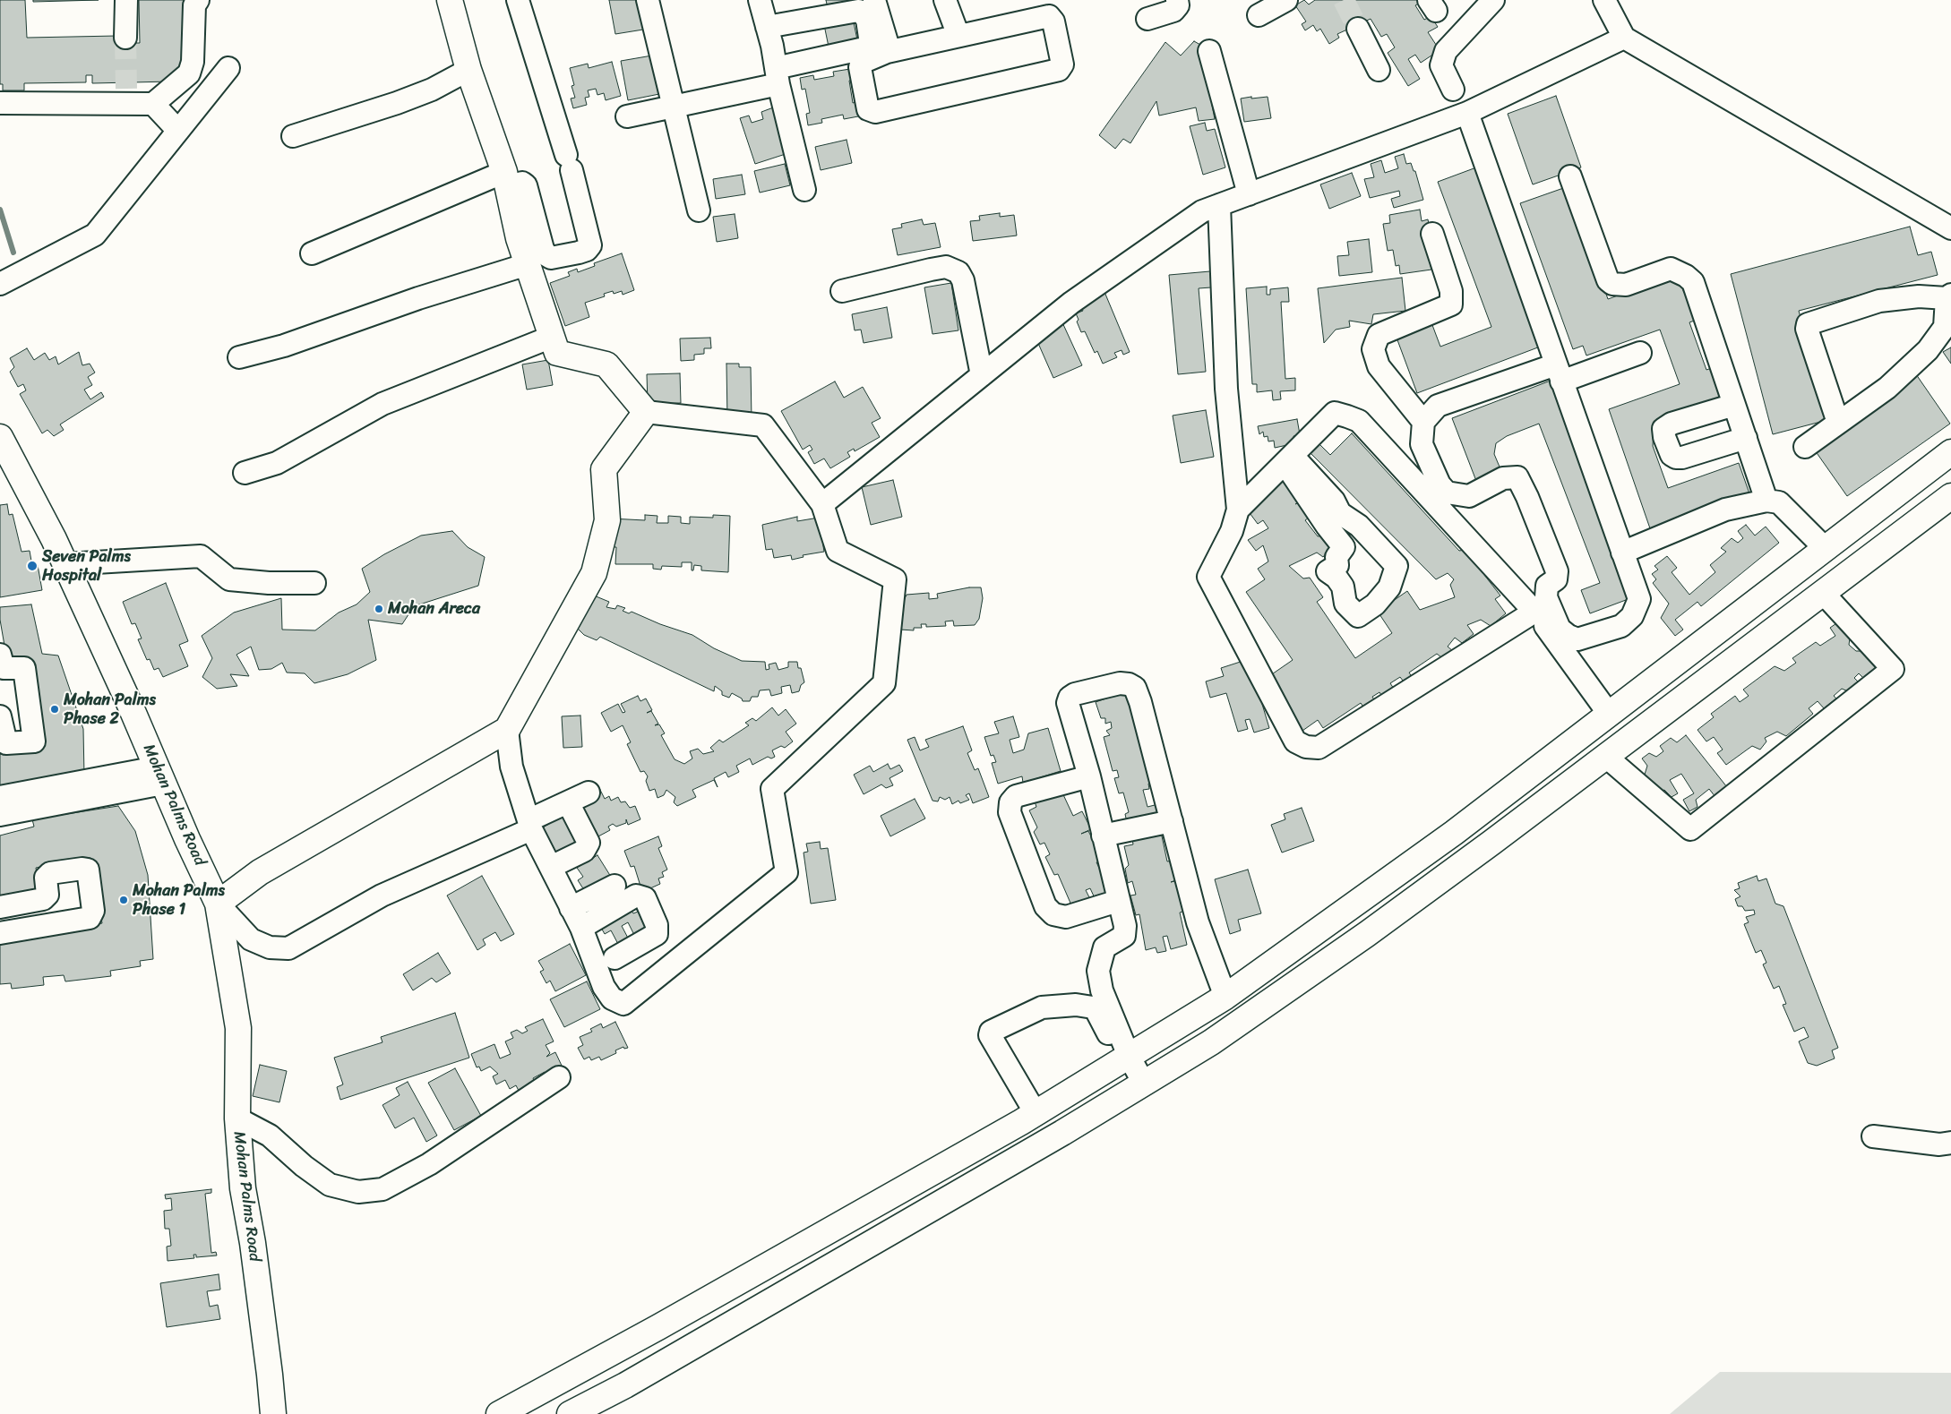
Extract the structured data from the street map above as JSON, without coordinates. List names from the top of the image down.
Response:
{
  "streets": {
    "street": ["Mohan Palms Road"]
  },
  "places": [
    "Seven Palms Hospital",
    "Mohan Areca",
    "Mohan Palms Phase 2",
    "Mohan Palms Phase 1"
  ]
}
